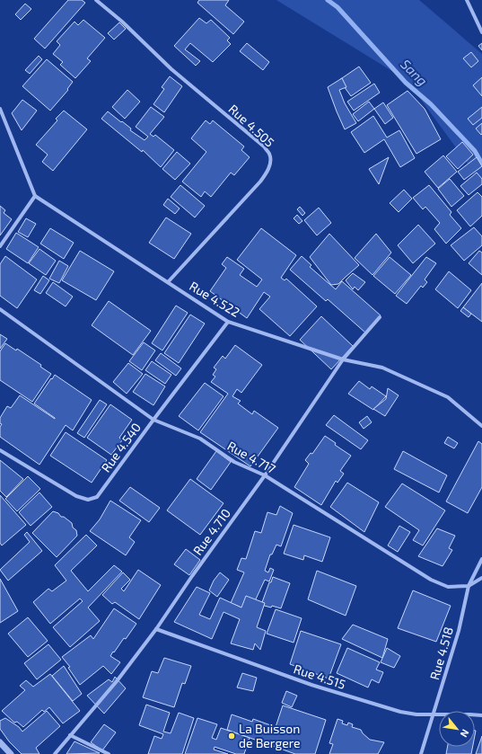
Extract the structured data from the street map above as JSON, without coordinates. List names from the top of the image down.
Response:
{
  "streets": {
    "street": [
      "Rue 4.505",
      "Rue 4.522",
      "Rue 4.540",
      "Rue 4.717",
      "Rue 4.710",
      "Rue 4.518",
      "Rue 4.515"
    ]
  },
  "crossings": [
    ["Rue 4.505", "Rue 4.522"],
    ["Rue 4.522", "Rue 4.540"],
    ["Rue 4.522", "Rue 4.710"],
    ["Rue 4.540", "Rue 4.717"],
    ["Rue 4.717", "Rue 4.710"],
    ["Rue 4.717", "Rue 4.518"],
    ["Rue 4.710", "Rue 4.515"],
    ["Rue 4.518", "Rue 4.515"]
  ],
  "water": ["Sang"],
  "places": ["La Buisson de Bergere"],
  "north": "bottom right"
}
